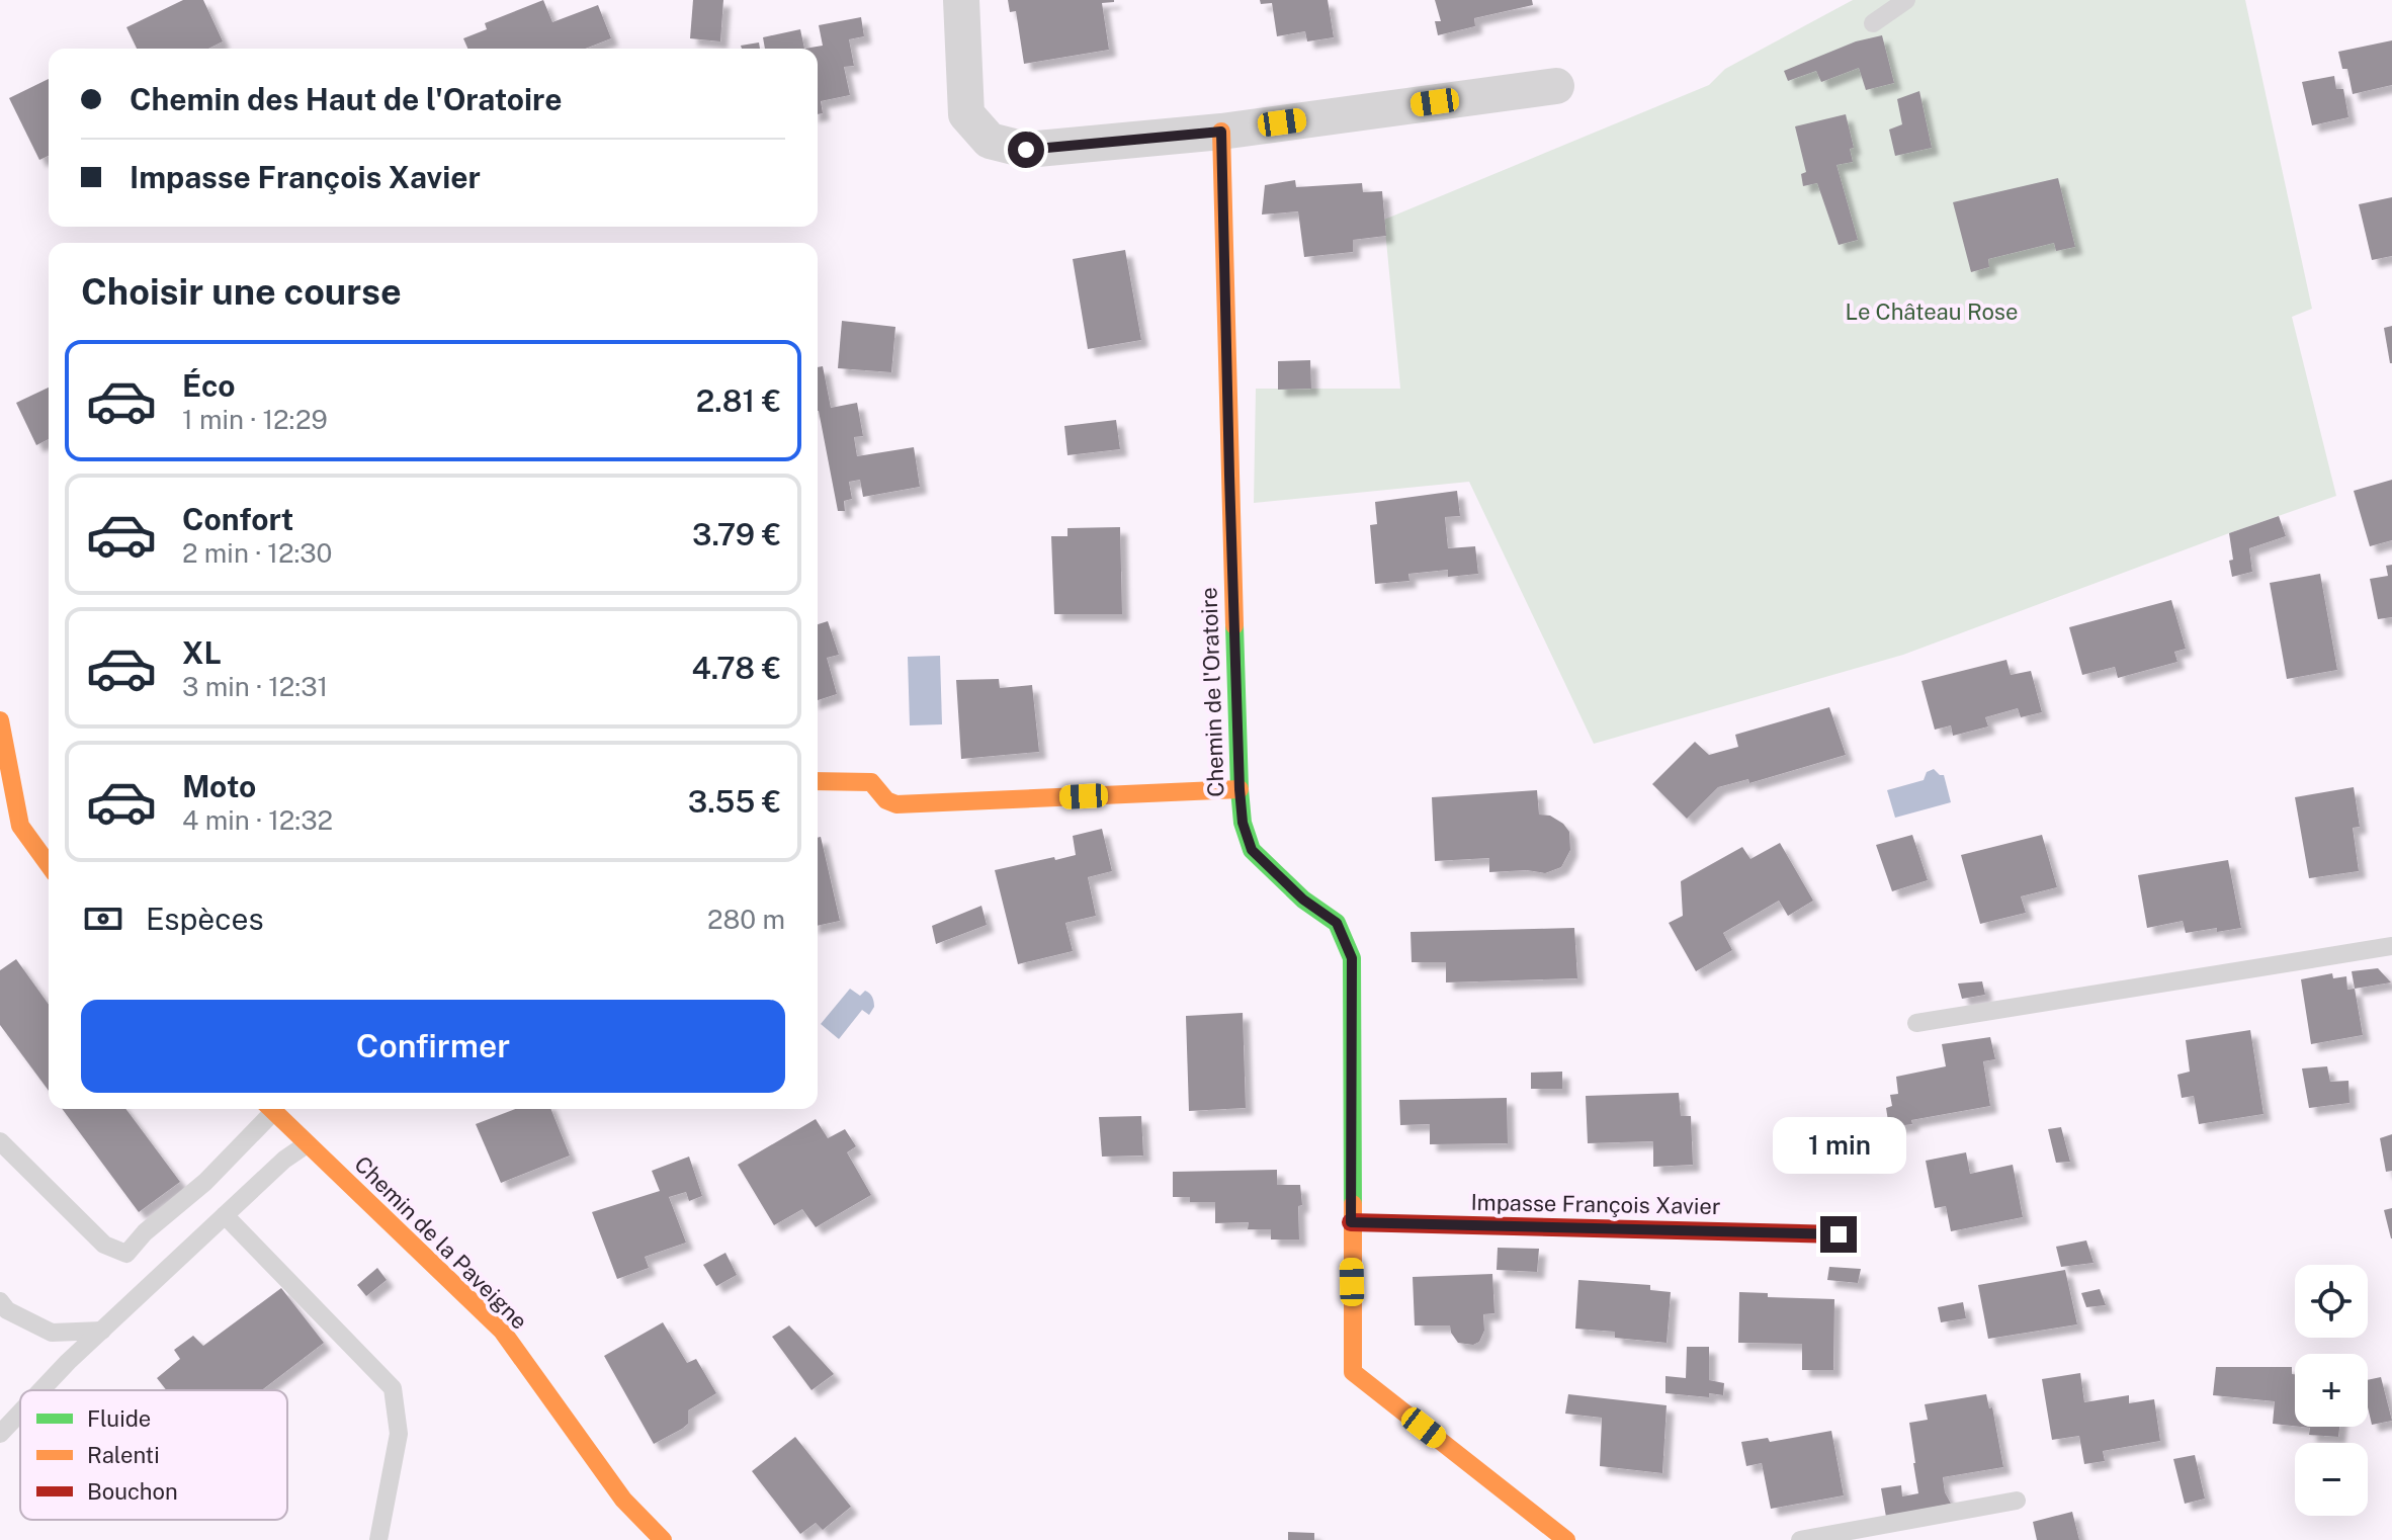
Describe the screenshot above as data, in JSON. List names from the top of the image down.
{
  "streets": {
    "street": ["Chemin de l'Oratoire", "Impasse François Xavier", "Chemin de la Paveigne"]
  },
  "crossings": [
    ["Chemin de l'Oratoire", "Impasse François Xavier"]
  ],
  "parks": ["Le Château Rose"],
  "legend": ["Fluide", "Ralenti", "Bouchon"],
  "page": {
    "banner": ["Chemin des Haut de l'Oratoire", "Impasse François Xavier"],
    "heading": "Choisir une course",
    "list": [
      {
        "name": "Éco",
        "note": "1 min · 12:29",
        "value": "2.81 €"
      },
      {
        "name": "Confort",
        "note": "2 min · 12:30",
        "value": "3.79 €"
      },
      {
        "name": "XL",
        "note": "3 min · 12:31",
        "value": "4.78 €"
      },
      {
        "name": "Moto",
        "note": "4 min · 12:32",
        "value": "3.55 €"
      }
    ],
    "pay": ["Espèces", "280 m"],
    "buttons": "Confirmer",
    "bubble": "1 min",
    "map_buttons": ["+", "−"]
  }
}
